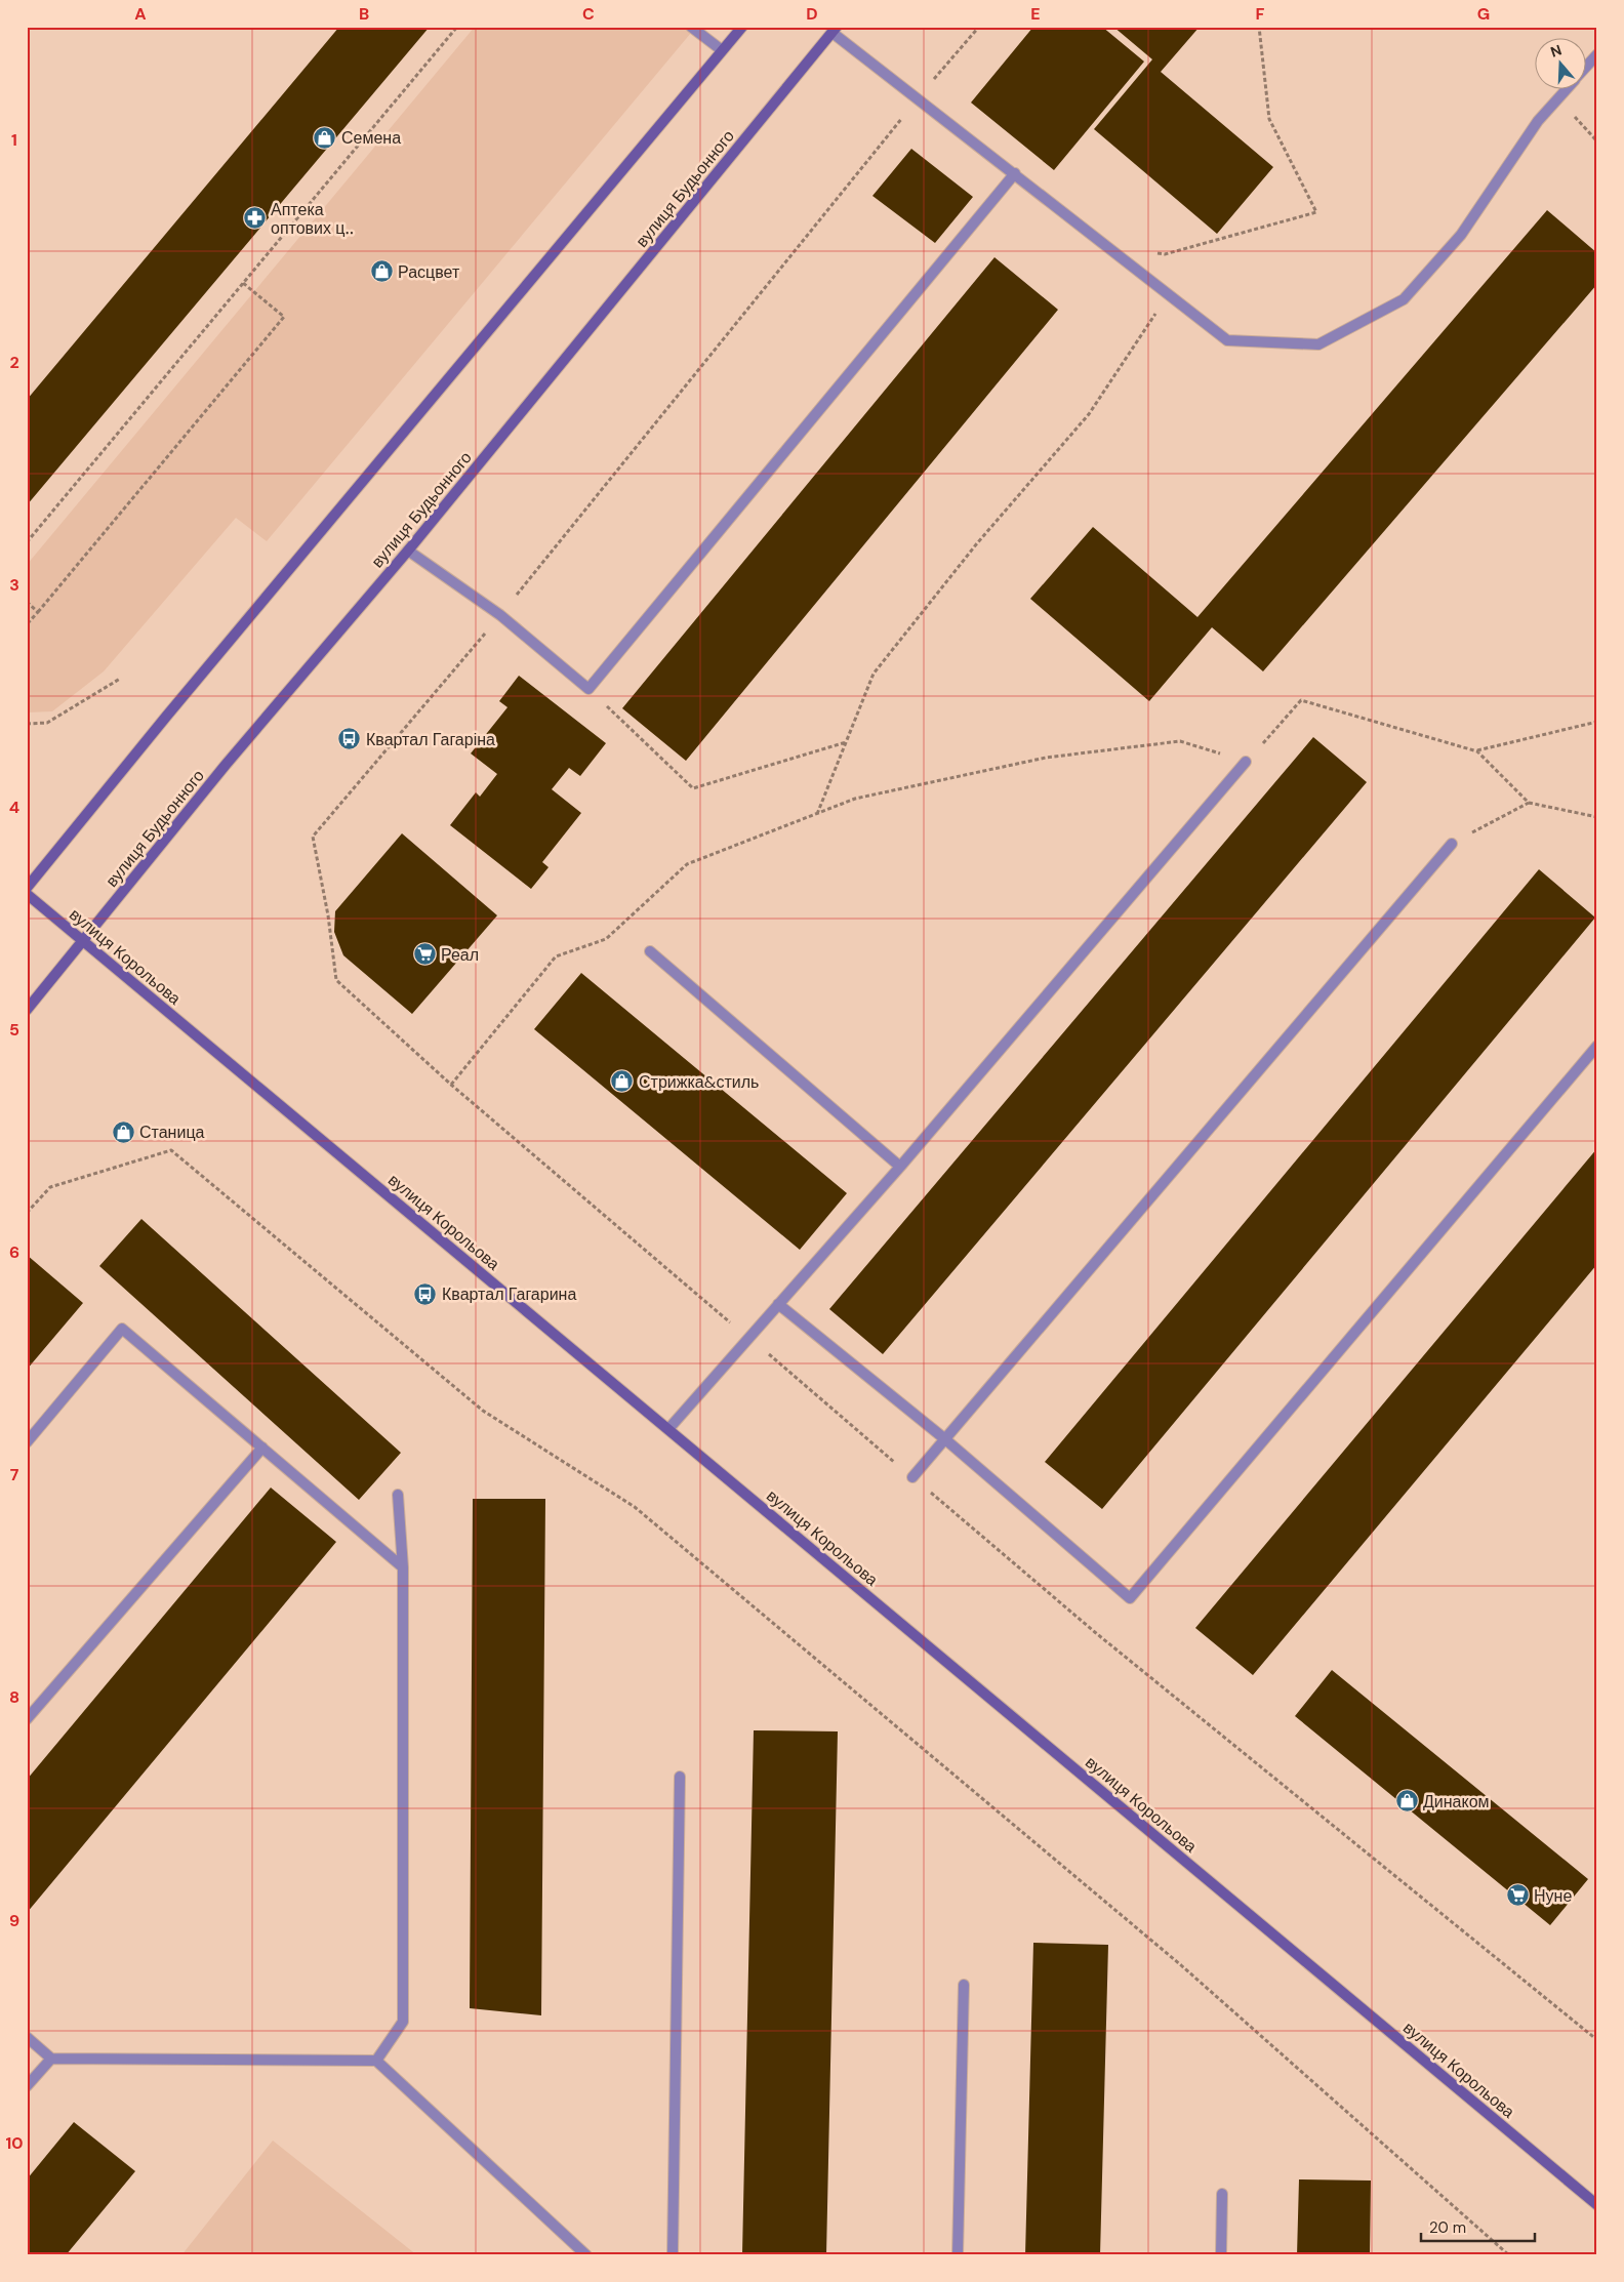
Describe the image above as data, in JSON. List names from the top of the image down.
{
  "streets": {
    "main road": ["вулиця Будьонного", "вулиця Корольова"]
  },
  "crossings": [
    ["вулиця Будьонного", "вулиця Корольова"]
  ],
  "places": {
    "shop": [
      "Семена",
      "Расцвет",
      "Стрижка&стиль",
      "Станица",
      "Динаком"
    ],
    "pharmacy": ["Аптека оптових ц‥"],
    "bus stop": ["Квартал Гагаріна", "Квартал Гагарина"],
    "supermarket": ["Реал", "Нуне"]
  },
  "scale_bar": "20 m",
  "north": "top",
  "grid": {
    "columns": [
      "A",
      "B",
      "C",
      "D",
      "E",
      "F",
      "G"
    ],
    "rows": [
      "1",
      "2",
      "3",
      "4",
      "5",
      "6",
      "7",
      "8",
      "9",
      "10"
    ]
  }
}
